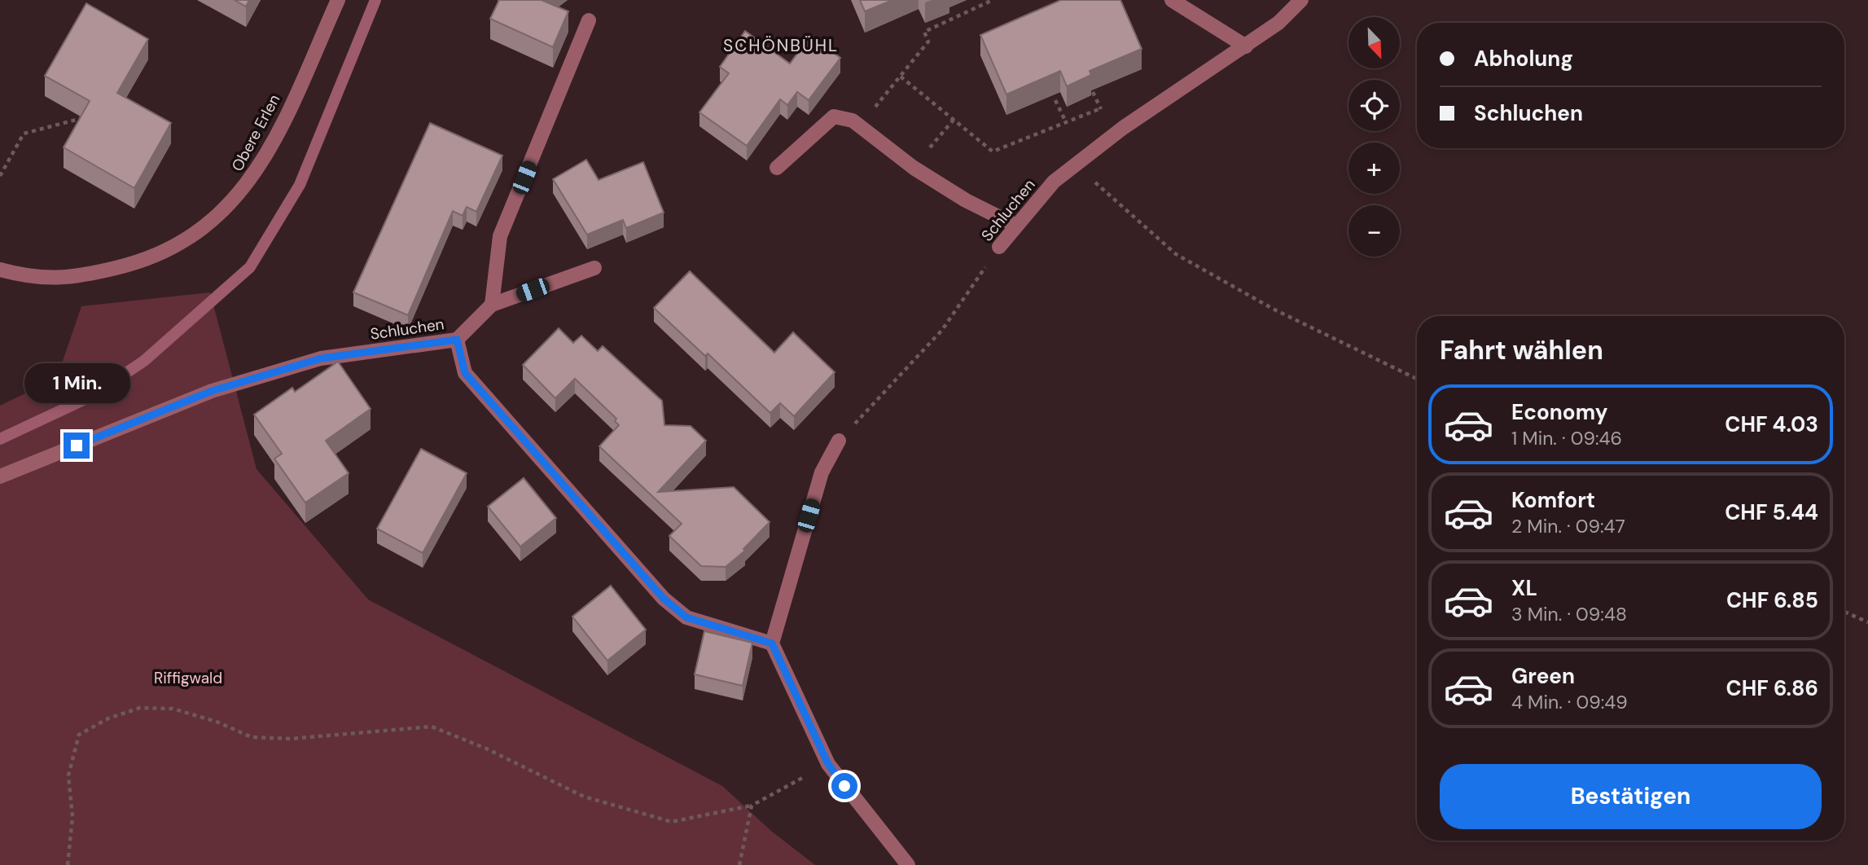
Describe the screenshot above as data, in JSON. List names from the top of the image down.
{
  "streets": {
    "street": ["Obere Erlen", "Schluchen"]
  },
  "districts": ["SCHÖNBÜHL"],
  "parks": ["Riffigwald"],
  "north": "bottom right",
  "page": {
    "map_buttons": ["+", "−"],
    "banner": ["Abholung", "Schluchen"],
    "heading": "Fahrt wählen",
    "bubble": "1 Min.",
    "list": [
      {
        "name": "Economy",
        "note": "1 Min. · 09:46",
        "value": "CHF 4.03"
      },
      {
        "name": "Komfort",
        "note": "2 Min. · 09:47",
        "value": "CHF 5.44"
      },
      {
        "name": "XL",
        "note": "3 Min. · 09:48",
        "value": "CHF 6.85"
      },
      {
        "name": "Green",
        "note": "4 Min. · 09:49",
        "value": "CHF 6.86"
      }
    ],
    "buttons": "Bestätigen"
  }
}
